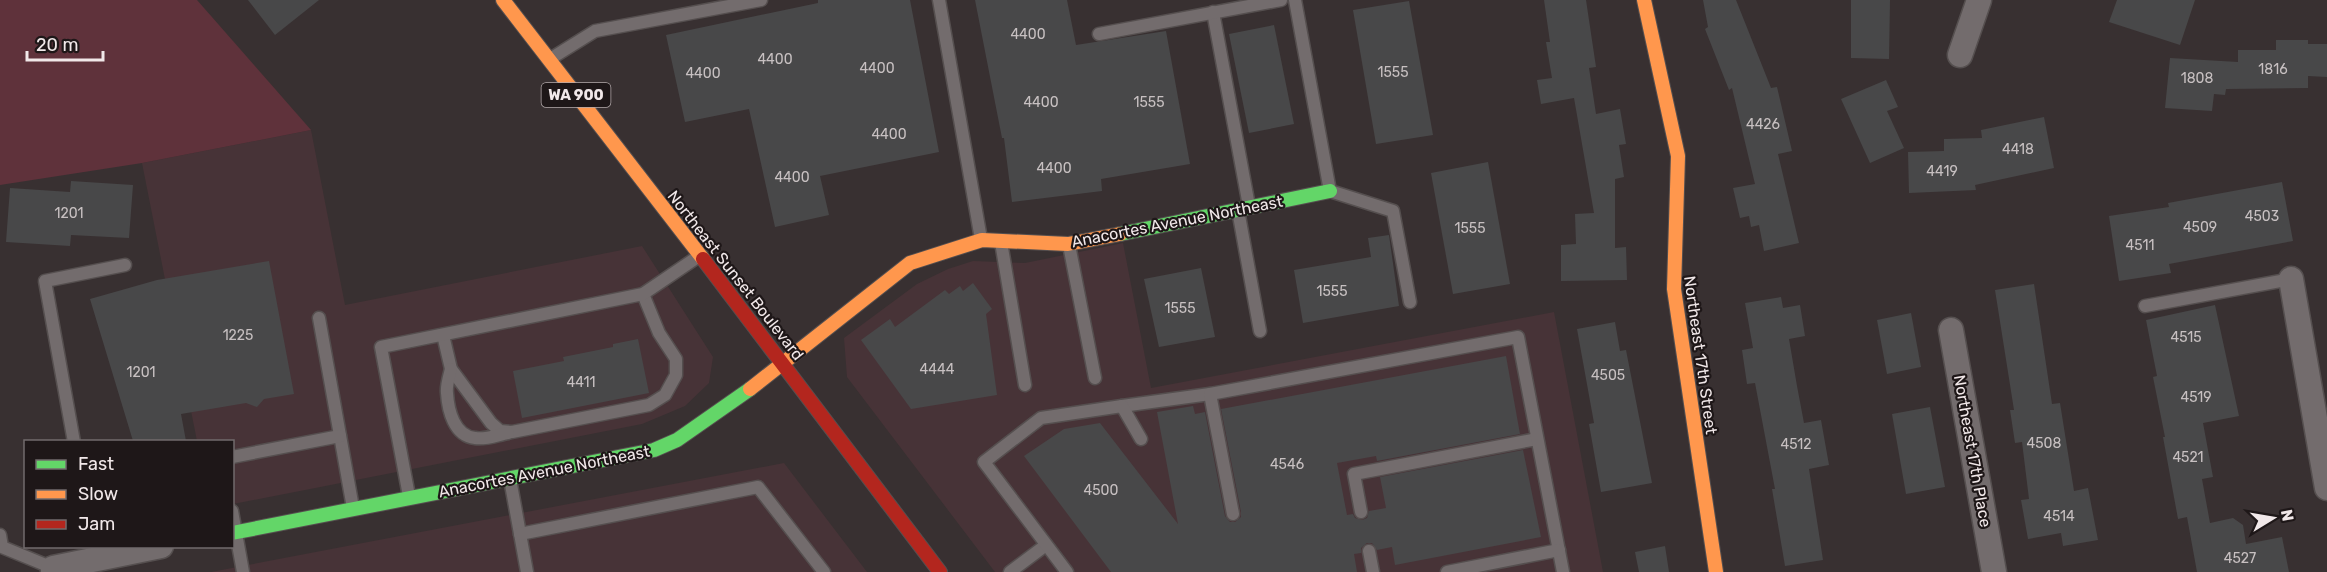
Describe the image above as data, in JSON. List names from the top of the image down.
{
  "streets": {
    "street": [
      "WA 900",
      "Anacortes Avenue Northeast",
      "Northeast Sunset Boulevard",
      "Northeast 17th Street",
      "Northeast 17th Place"
    ]
  },
  "crossings": [
    ["Anacortes Avenue Northeast", "Northeast Sunset Boulevard"]
  ],
  "house_numbers": [
    "4400",
    "4400",
    "4400",
    "1816",
    "1555",
    "4400",
    "1808",
    "4400",
    "1555",
    "4426",
    "4400",
    "4418",
    "4400",
    "4419",
    "4400",
    "1201",
    "4503",
    "4509",
    "1555",
    "4511",
    "1555",
    "1555",
    "1225",
    "4515",
    "4444",
    "1201",
    "4505",
    "4411",
    "4519",
    "4508",
    "4512",
    "4521",
    "4546",
    "4500",
    "4514",
    "4527"
  ],
  "legend": ["Fast", "Slow", "Jam"],
  "scale_bar": "20 m",
  "north": "right"
}
